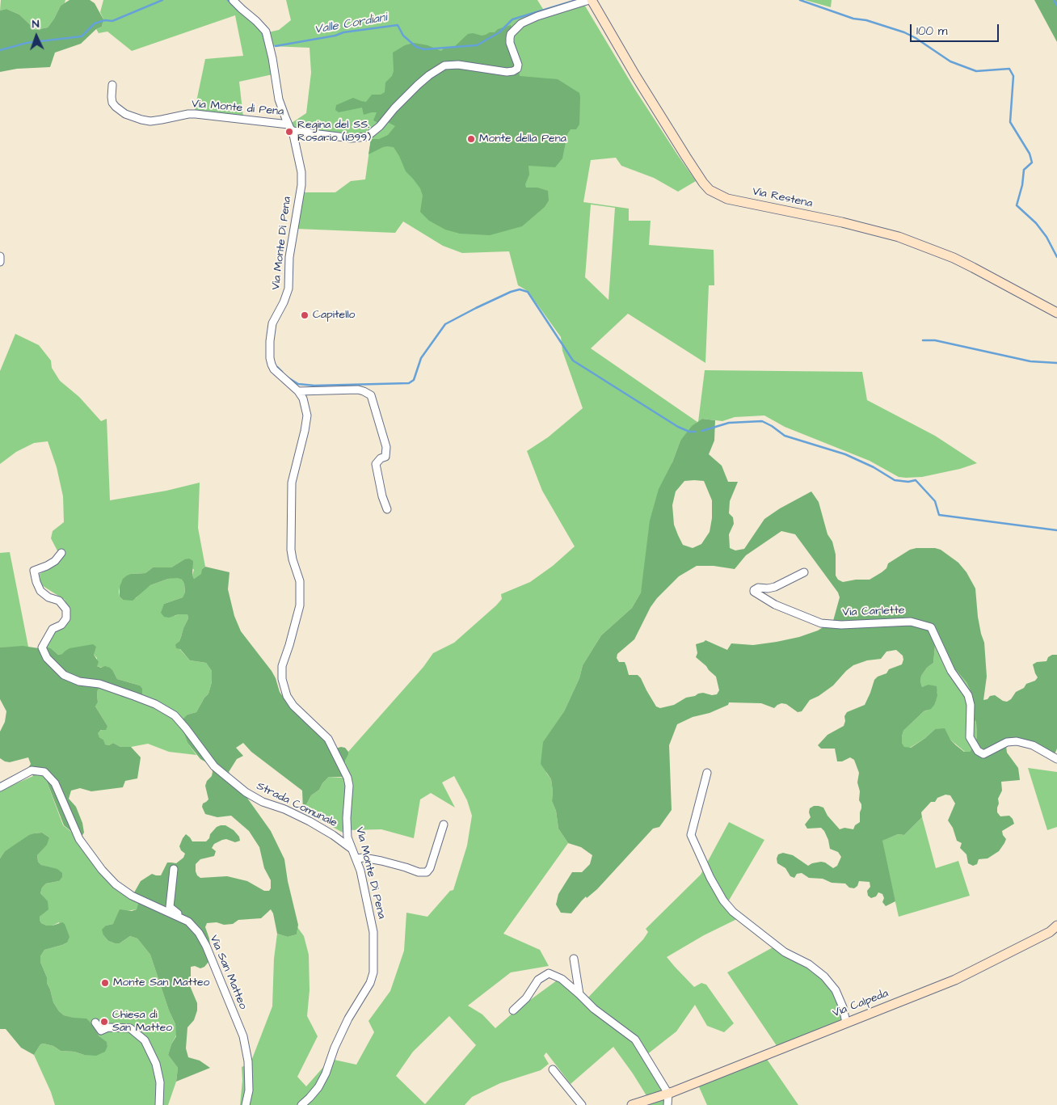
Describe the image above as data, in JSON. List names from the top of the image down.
{
  "streets": {
    "street": [
      "Via Monte di Pena",
      "Via Restena",
      "Via Monte Di Pena",
      "Via Carlette",
      "Strada Comunale",
      "Via San Matteo",
      "Via Calpeda"
    ]
  },
  "crossings": [
    ["Via Monte di Pena", "Via Monte Di Pena"],
    ["Via Restena", "Via Monte Di Pena"],
    ["Via Monte Di Pena", "Strada Comunale"]
  ],
  "water": ["Valle Cordiani"],
  "places": [
    "Regina del SS. Rosario (1899)",
    "Monte della Pena",
    "Capitello",
    "Monte San Matteo",
    "Chiesa di San Matteo"
  ],
  "scale_bar": "100 m",
  "north": "top"
}
